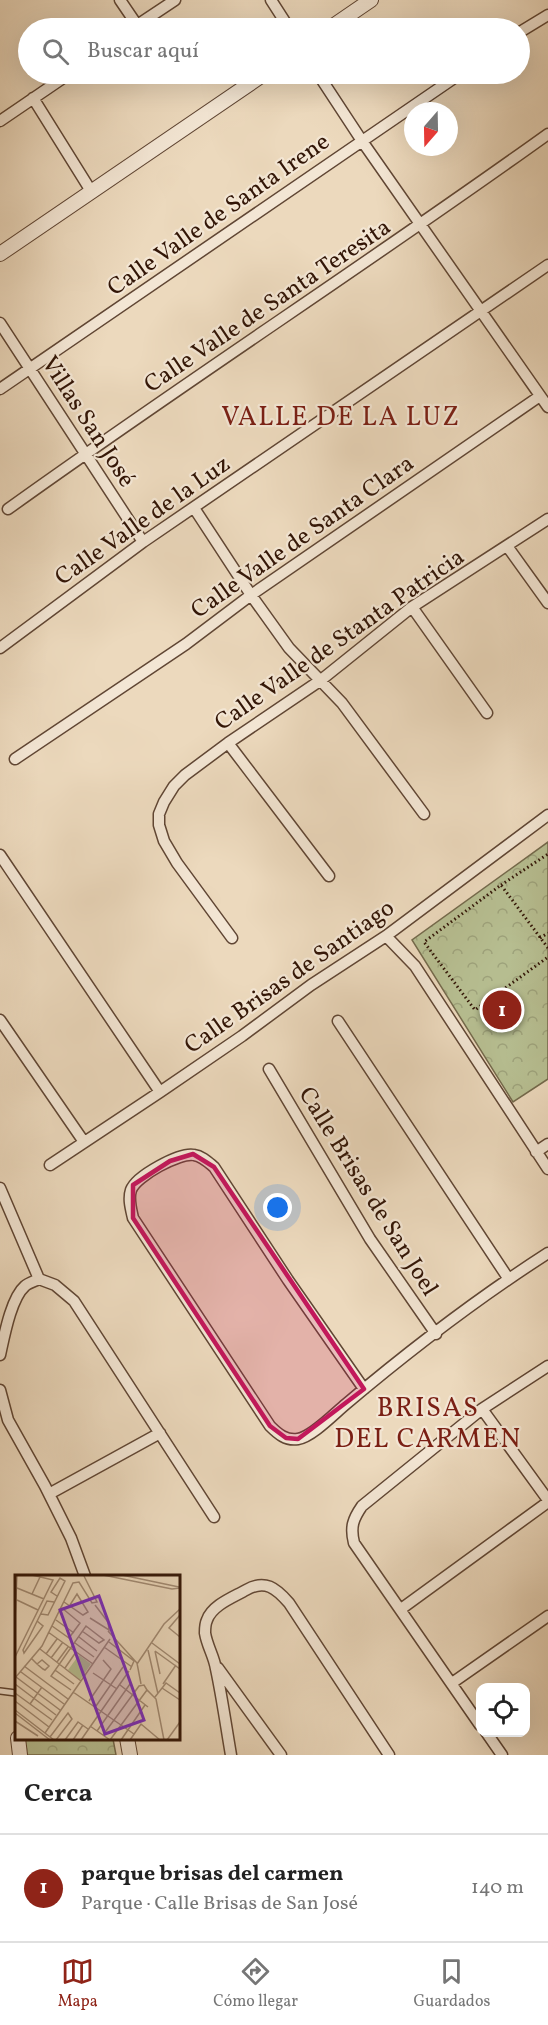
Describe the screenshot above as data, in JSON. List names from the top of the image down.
{
  "streets": {
    "street": [
      "Calle Valle de Santa Irene",
      "Calle Valle de Santa Teresita",
      "Villas San José",
      "Calle Valle de la Luz",
      "Calle Valle de Santa Clara",
      "Calle Valle de Stanta Patricia",
      "Calle Brisas de Santiago",
      "Calle Brisas de San Joel"
    ]
  },
  "crossings": [
    ["Calle Valle de Santa Irene", "Villas San José"],
    ["Calle Valle de Santa Teresita", "Villas San José"],
    ["Villas San José", "Calle Valle de la Luz"]
  ],
  "districts": ["VALLE DE LA LUZ", "BRISAS DEL CARMEN"],
  "north": "bottom",
  "page": {
    "search": "Buscar aquí",
    "pins": "1",
    "heading": "Cerca",
    "list": [
      {
        "mark": "1",
        "name": "parque brisas del carmen",
        "note": "Parque · Calle Brisas de San José",
        "value": "140 m"
      }
    ],
    "nav": ["Mapa", "Cómo llegar", "Guardados"]
  }
}
